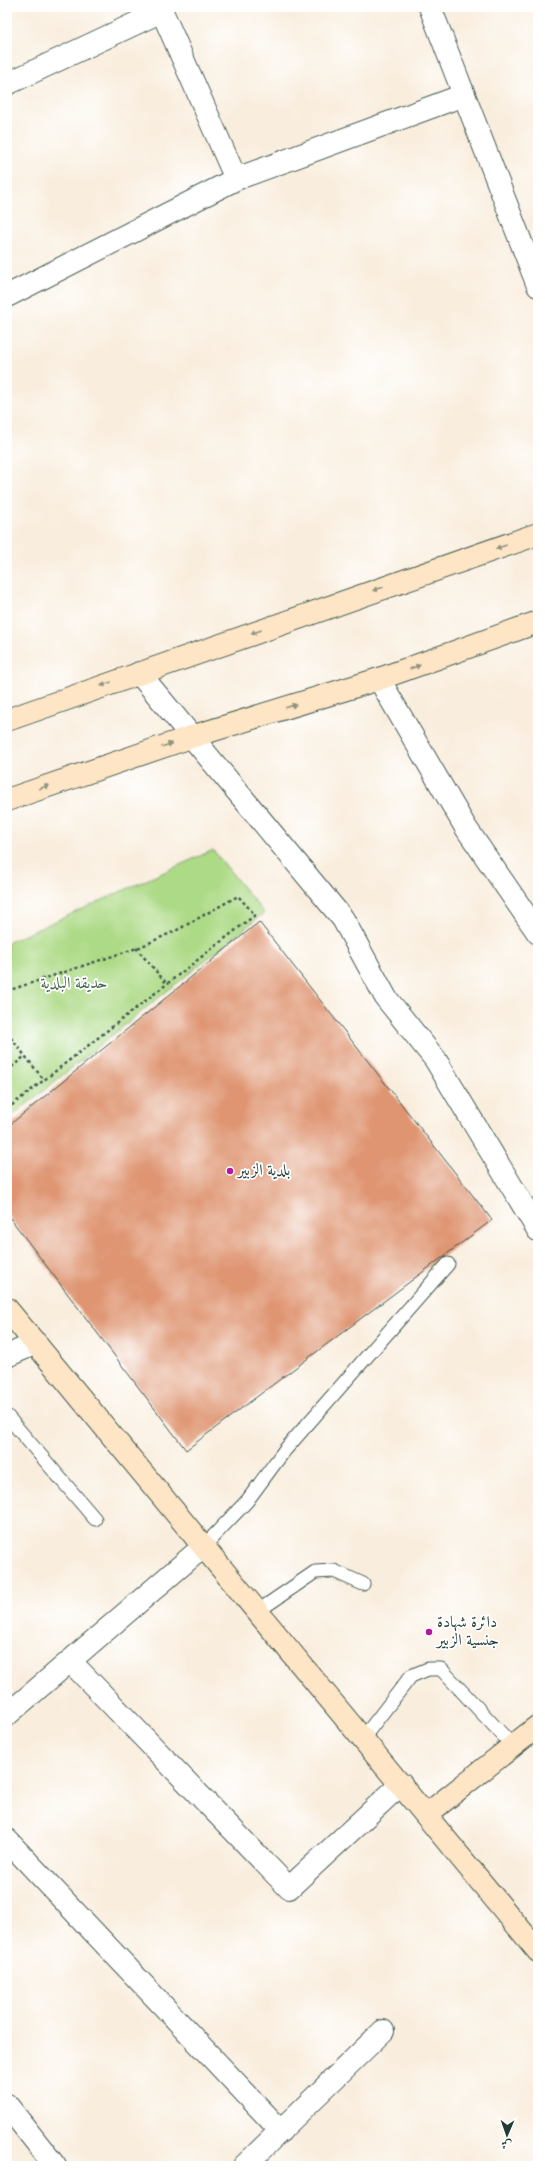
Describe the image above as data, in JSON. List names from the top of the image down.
{
  "parks": ["حديقة البلدية"],
  "places": ["بلدية الزبير", "دائرة شهادة جنسية الزبير"],
  "north": "bottom"
}
